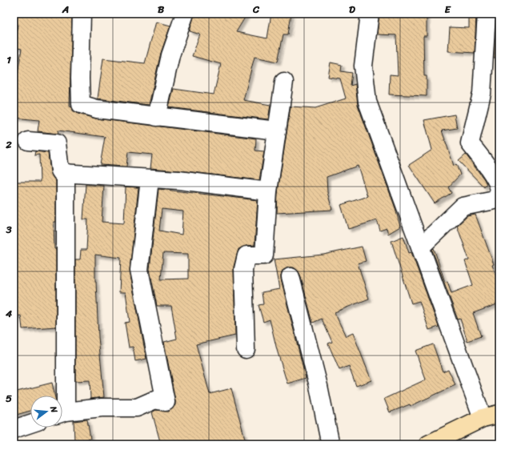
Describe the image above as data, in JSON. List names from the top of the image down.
{
  "north": "right",
  "grid": {
    "columns": [
      "A",
      "B",
      "C",
      "D",
      "E"
    ],
    "rows": [
      "1",
      "2",
      "3",
      "4",
      "5"
    ]
  }
}
